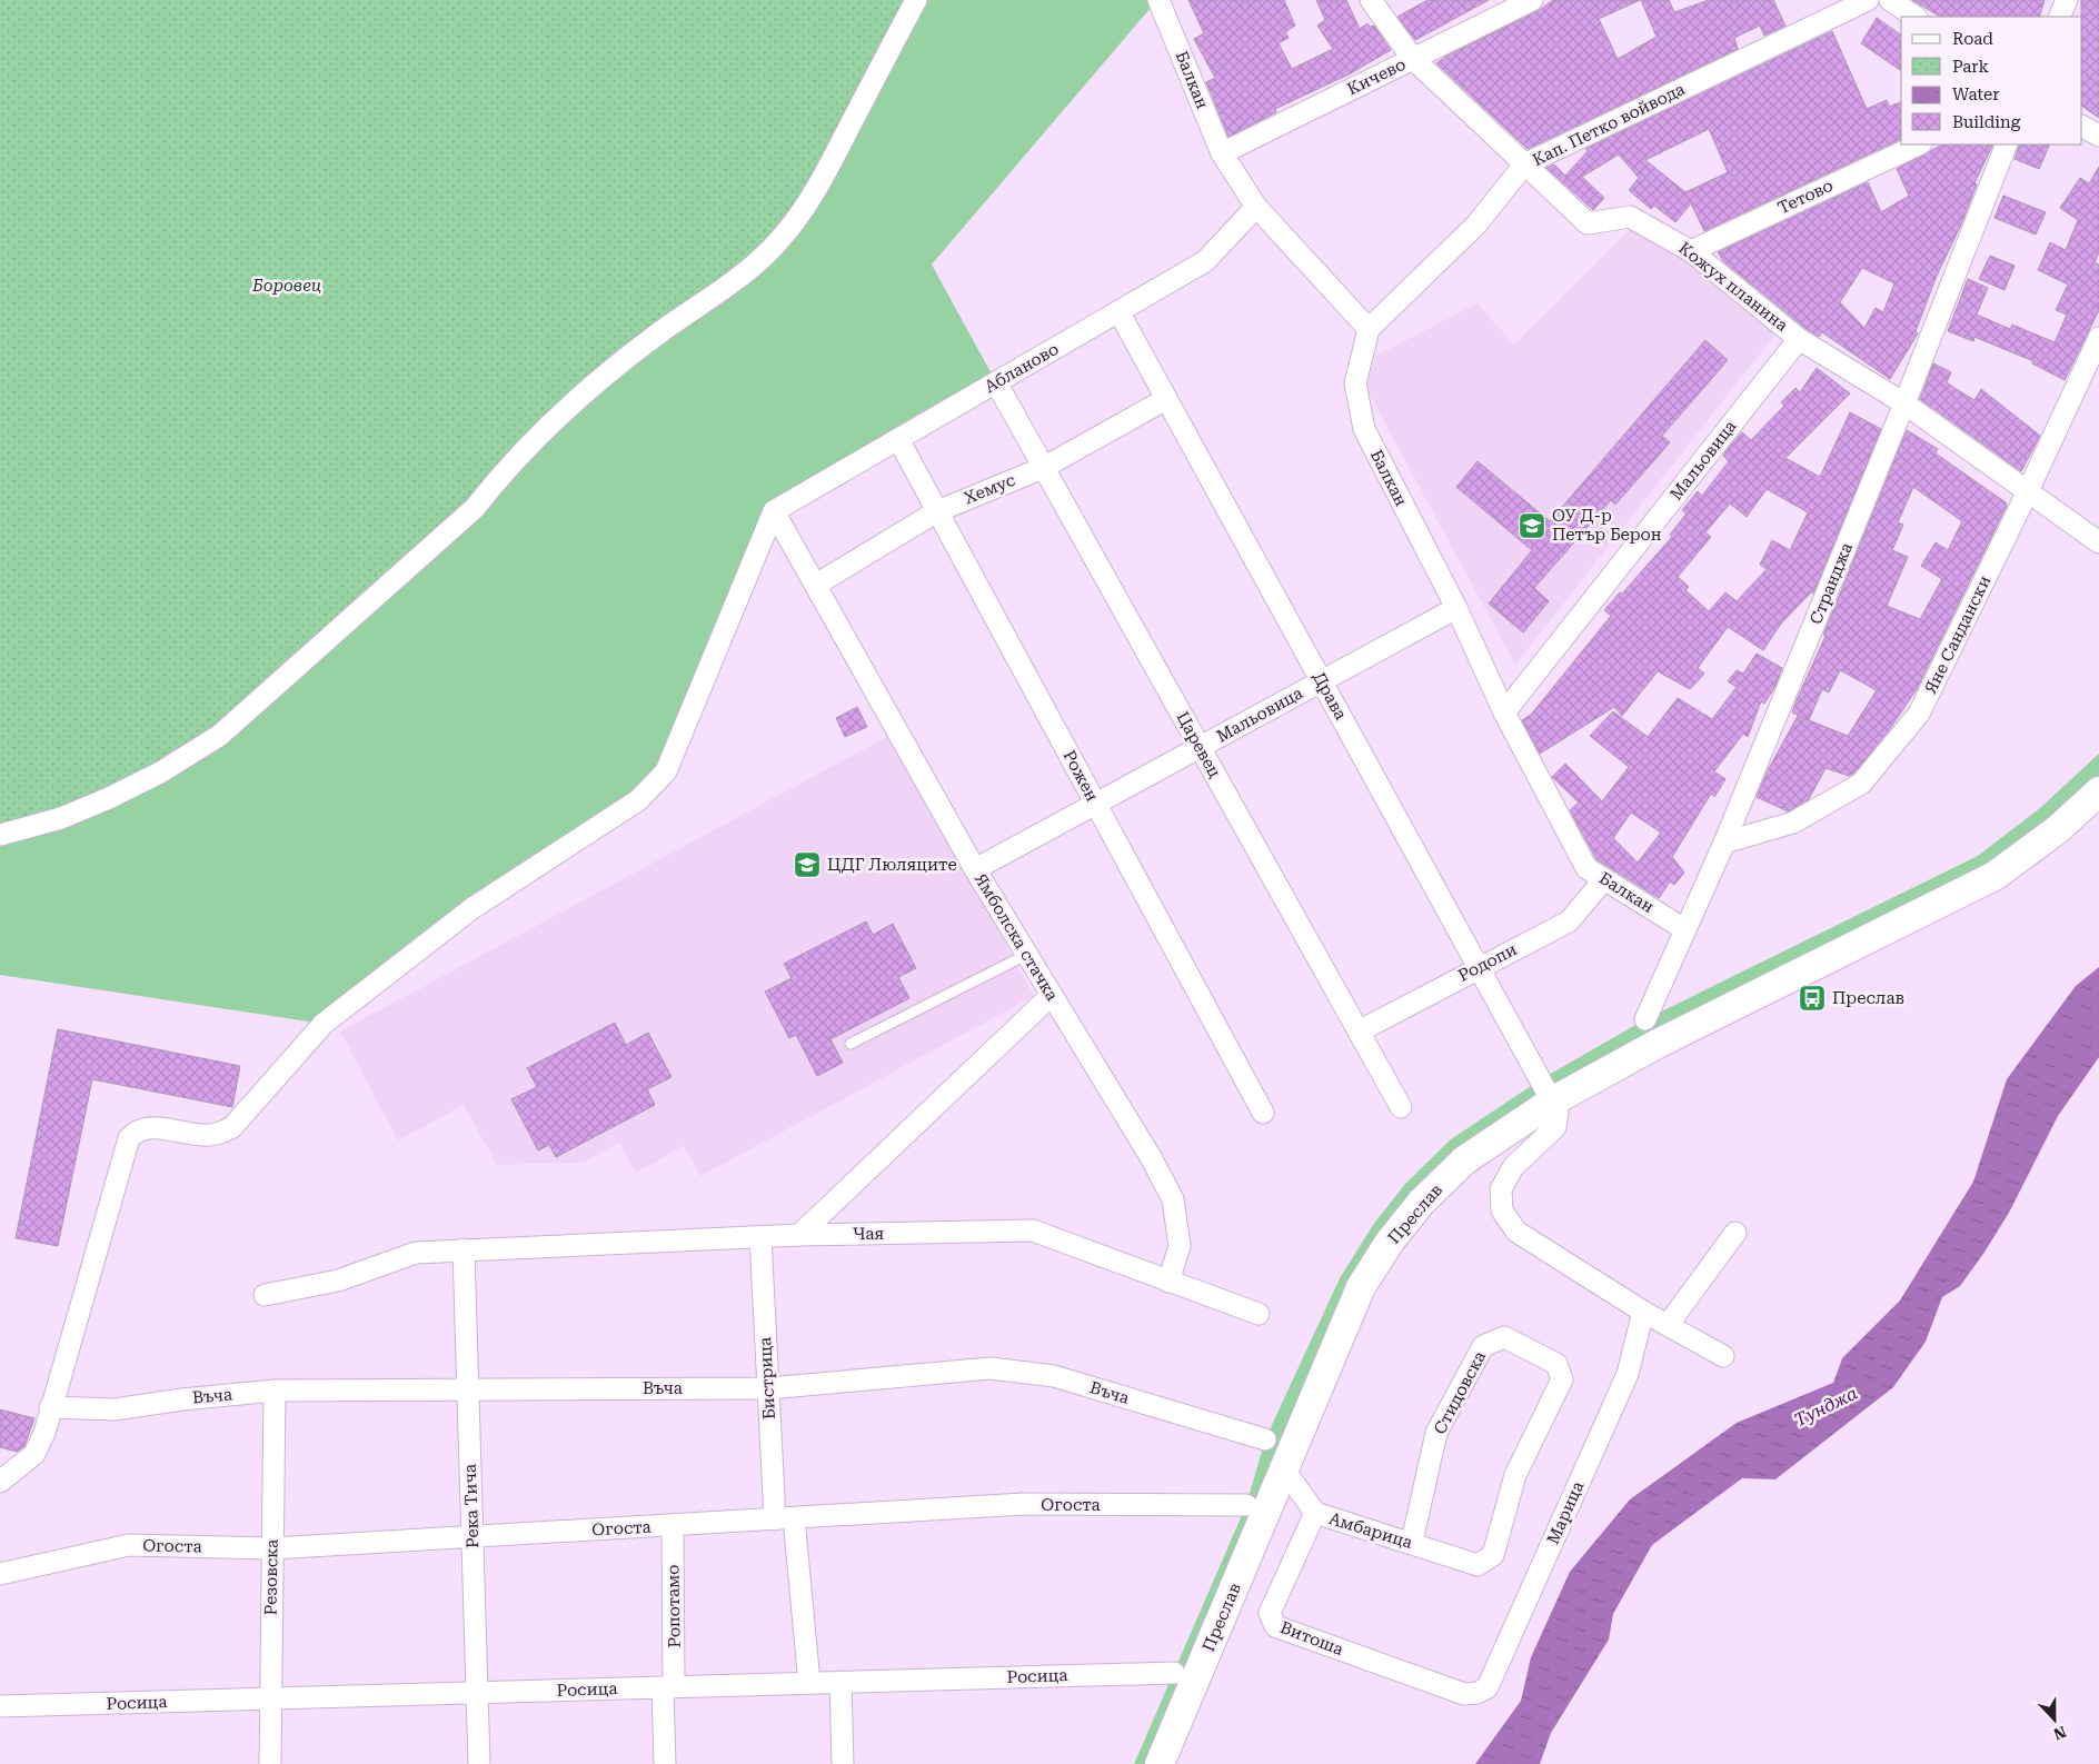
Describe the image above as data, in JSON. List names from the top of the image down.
{
  "streets": {
    "main road": ["Преслав"],
    "street": [
      "Кичево",
      "Балкан",
      "Кап. Петко войвода",
      "Тетово",
      "Кожух планина",
      "Абланово",
      "Мальовица",
      "Хемус",
      "Странджа",
      "Яне Сандански",
      "Драва",
      "Царевец",
      "Рожен",
      "Ямболска стачка",
      "Родопи",
      "Чая",
      "Бистрица",
      "Въча",
      "Стидовска",
      "Огоста",
      "Река Тича",
      "Марица",
      "Амбарица",
      "Резовска",
      "Ропотамо",
      "Витоша",
      "Росица"
    ]
  },
  "crossings": [
    ["Кичево", "Балкан"],
    ["Кичево", "Кожух планина"],
    ["Балкан", "Кап. Петко войвода"],
    ["Балкан", "Абланово"],
    ["Балкан", "Мальовица"],
    ["Балкан", "Странджа"],
    ["Балкан", "Родопи"],
    ["Кап. Петко войвода", "Кожух планина"],
    ["Тетово", "Кожух планина"],
    ["Кожух планина", "Мальовица"],
    ["Кожух планина", "Странджа"],
    ["Кожух планина", "Яне Сандански"],
    ["Абланово", "Драва"],
    ["Абланово", "Царевец"],
    ["Абланово", "Рожен"],
    ["Абланово", "Ямболска стачка"],
    ["Мальовица", "Драва"],
    ["Мальовица", "Царевец"],
    ["Мальовица", "Рожен"],
    ["Мальовица", "Ямболска стачка"],
    ["Хемус", "Драва"],
    ["Хемус", "Царевец"],
    ["Хемус", "Рожен"],
    ["Хемус", "Ямболска стачка"],
    ["Странджа", "Яне Сандански"],
    ["Драва", "Родопи"],
    ["Драва", "Преслав"],
    ["Царевец", "Родопи"],
    ["Ямболска стачка", "Чая"],
    ["Преслав", "Амбарица"],
    ["Чая", "Бистрица"],
    ["Чая", "Река Тича"],
    ["Бистрица", "Въча"],
    ["Бистрица", "Огоста"],
    ["Бистрица", "Росица"],
    ["Въча", "Река Тича"],
    ["Въча", "Резовска"],
    ["Стидовска", "Амбарица"],
    ["Огоста", "Река Тича"],
    ["Огоста", "Резовска"],
    ["Огоста", "Ропотамо"],
    ["Река Тича", "Росица"],
    ["Марица", "Витоша"],
    ["Амбарица", "Витоша"],
    ["Резовска", "Росица"],
    ["Ропотамо", "Росица"]
  ],
  "water": ["Тунджа"],
  "parks": ["Боровец"],
  "places": {
    "school or university": ["ОУ Д-р Петър Берон", "ЦДГ Люляците"],
    "bus stop": ["Преслав"]
  },
  "legend": [
    "Road",
    "Park",
    "Water",
    "Building"
  ],
  "north": "bottom"
}
